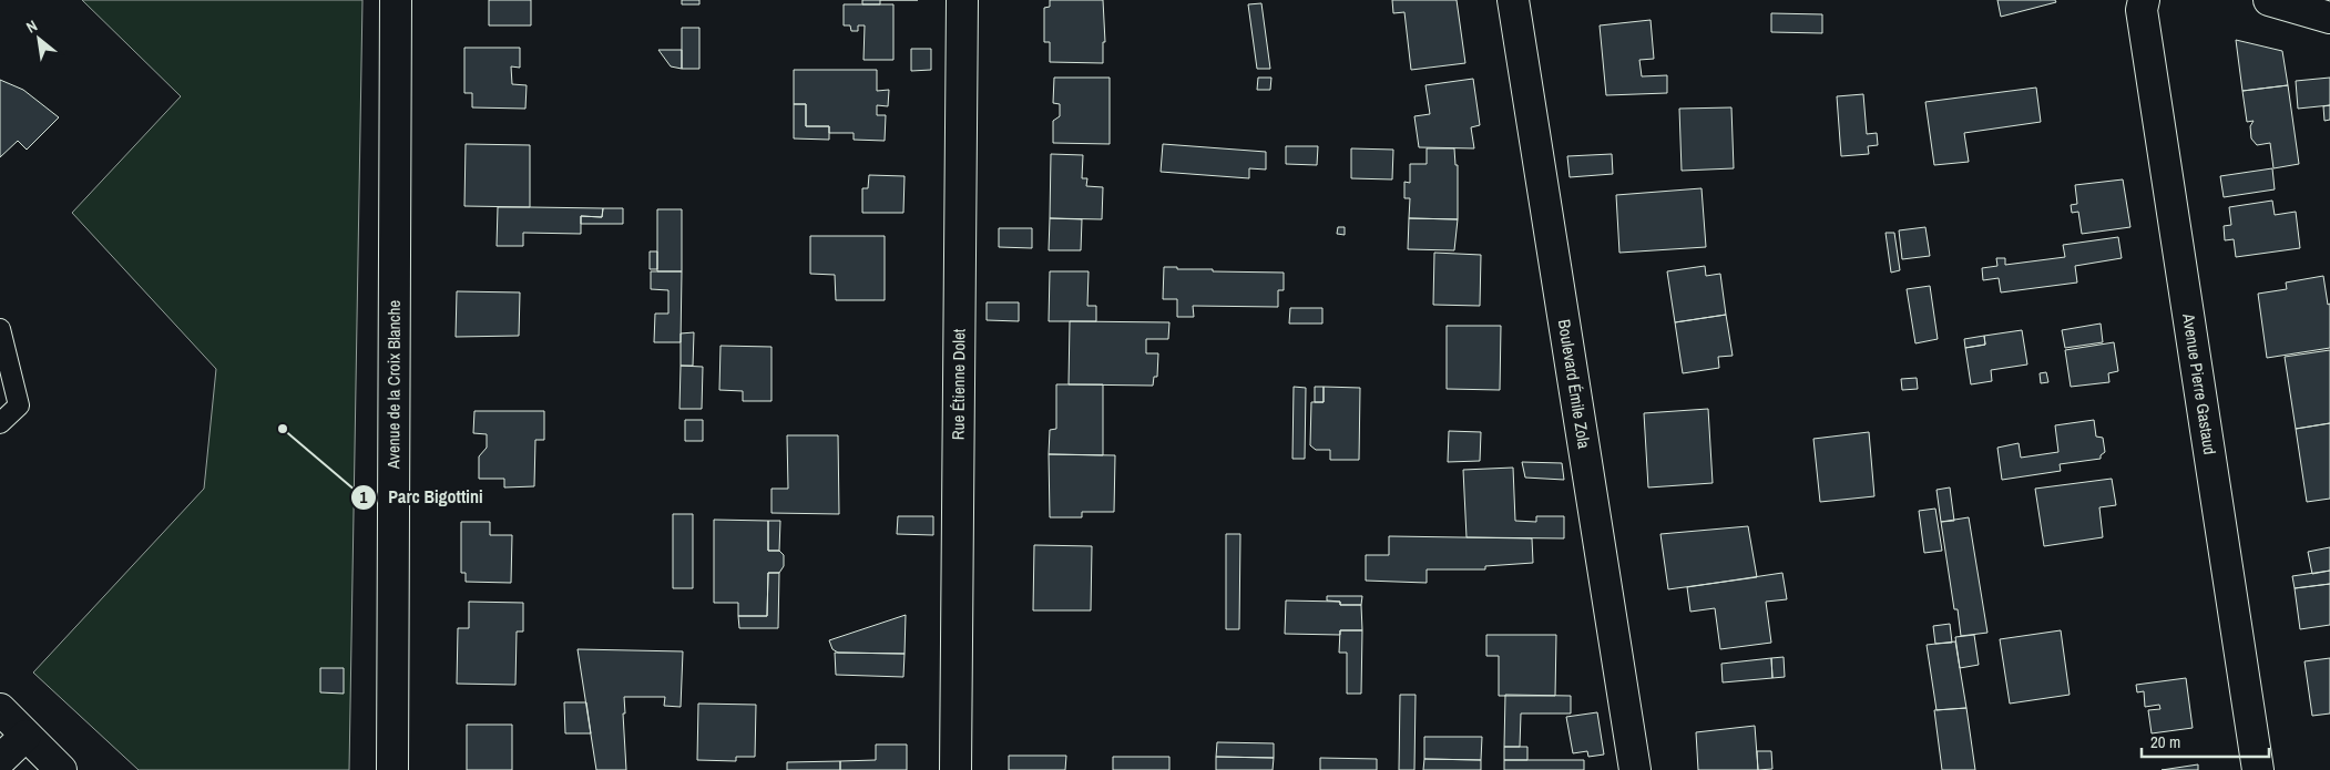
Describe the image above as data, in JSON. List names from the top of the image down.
{
  "streets": {
    "street": [
      "Avenue Pierre Gastaud",
      "Avenue de la Croix Blanche",
      "Rue Étienne Dolet",
      "Boulevard Émile Zola"
    ]
  },
  "places": ["Parc Bigottini"],
  "scale_bar": "20 m",
  "north": "top left"
}
